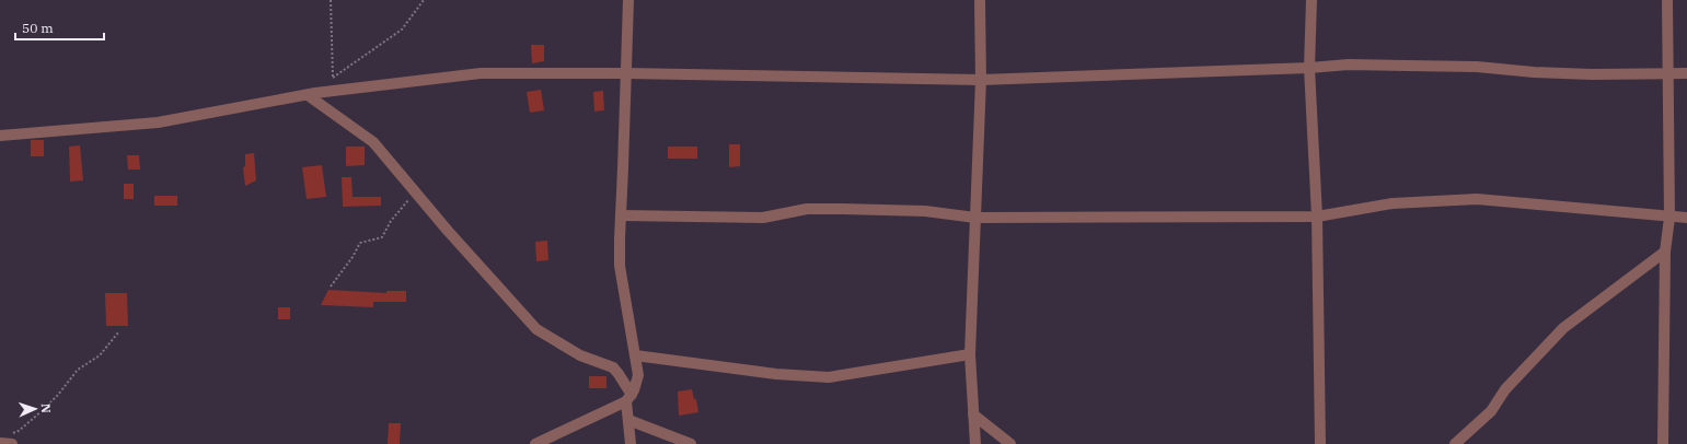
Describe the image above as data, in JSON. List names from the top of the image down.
{
  "scale_bar": "50 m",
  "north": "right"
}
